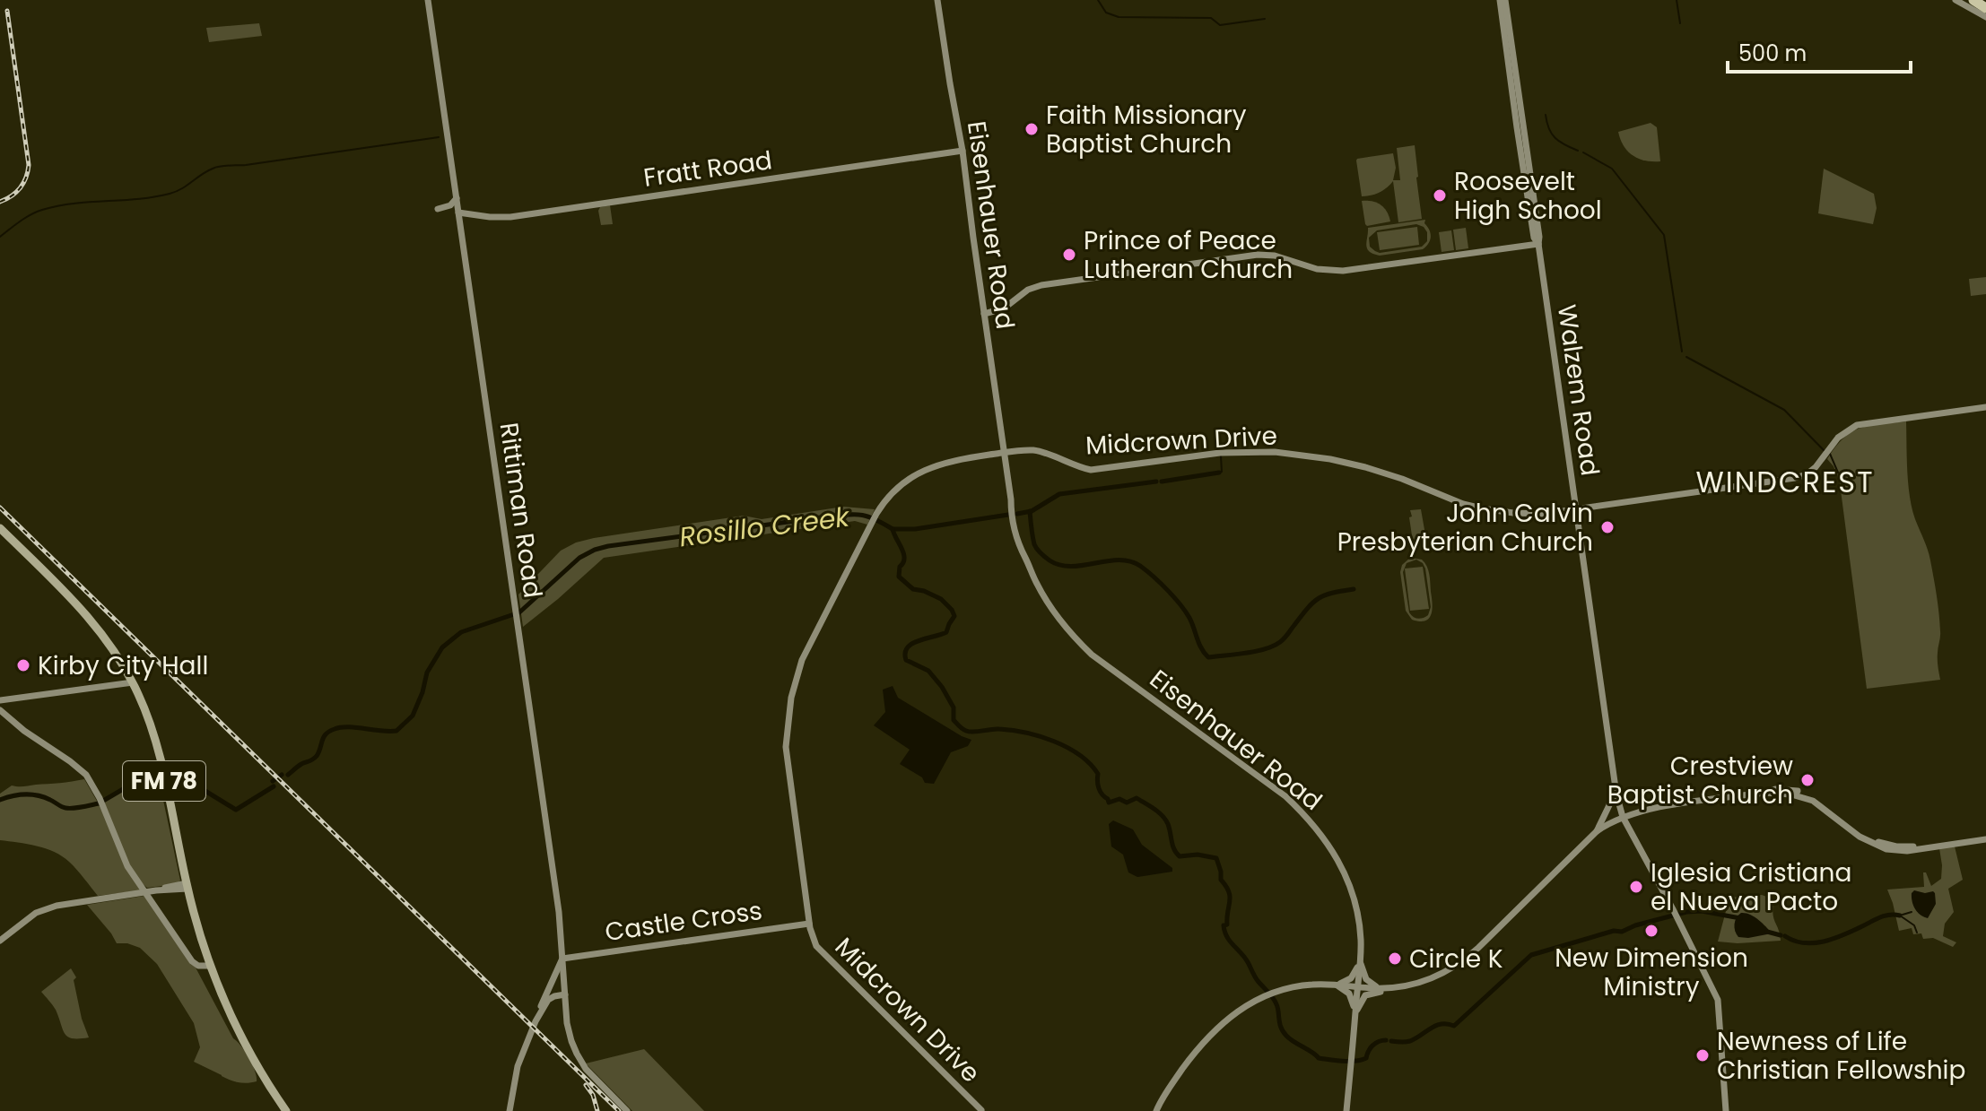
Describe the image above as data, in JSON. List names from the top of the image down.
{
  "streets": {
    "main road": [
      "Fratt Road",
      "Eisenhauer Road",
      "Walzem Road",
      "Midcrown Drive",
      "Rittiman Road",
      "FM 78",
      "Castle Cross"
    ]
  },
  "crossings": [
    ["Fratt Road", "Eisenhauer Road"],
    ["Fratt Road", "Rittiman Road"],
    ["Eisenhauer Road", "Midcrown Drive"],
    ["Walzem Road", "Midcrown Drive"],
    ["Midcrown Drive", "Castle Cross"],
    ["Rittiman Road", "Castle Cross"]
  ],
  "districts": ["WINDCREST"],
  "water": ["Rosillo Creek"],
  "places": [
    "Faith Missionary Baptist Church",
    "Roosevelt High School",
    "Prince of Peace Lutheran Church",
    "John Calvin Presbyterian Church",
    "Kirby City Hall",
    "Crestview Baptist Church",
    "Iglesia Cristiana el Nueva Pacto",
    "New Dimension Ministry",
    "Circle K",
    "Newness of Life Christian Fellowship"
  ],
  "scale_bar": "500 m"
}
